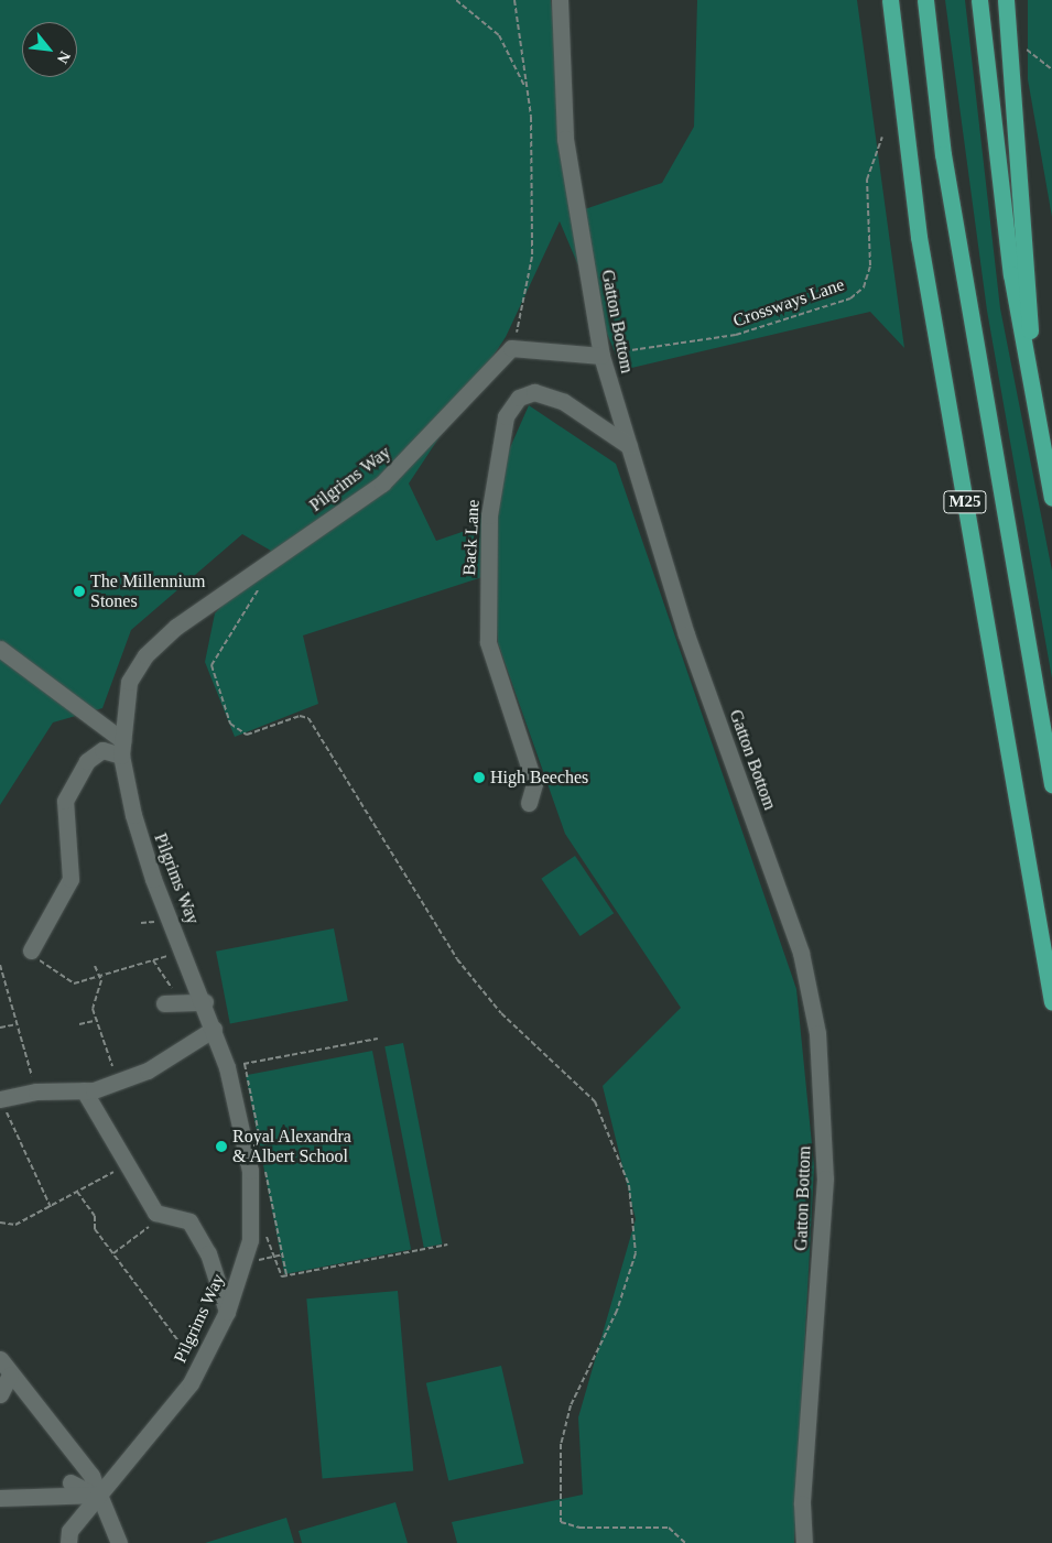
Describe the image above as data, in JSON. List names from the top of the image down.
{
  "streets": {
    "highway": ["M25"],
    "street": ["Gatton Bottom", "Pilgrims Way", "Back Lane"],
    "path": ["Crossways Lane"]
  },
  "crossings": [
    ["Crossways Lane", "Gatton Bottom"],
    ["Gatton Bottom", "Back Lane"]
  ],
  "places": ["The Millennium Stones", "High Beeches", "Royal Alexandra & Albert School"],
  "north": "bottom right"
}
